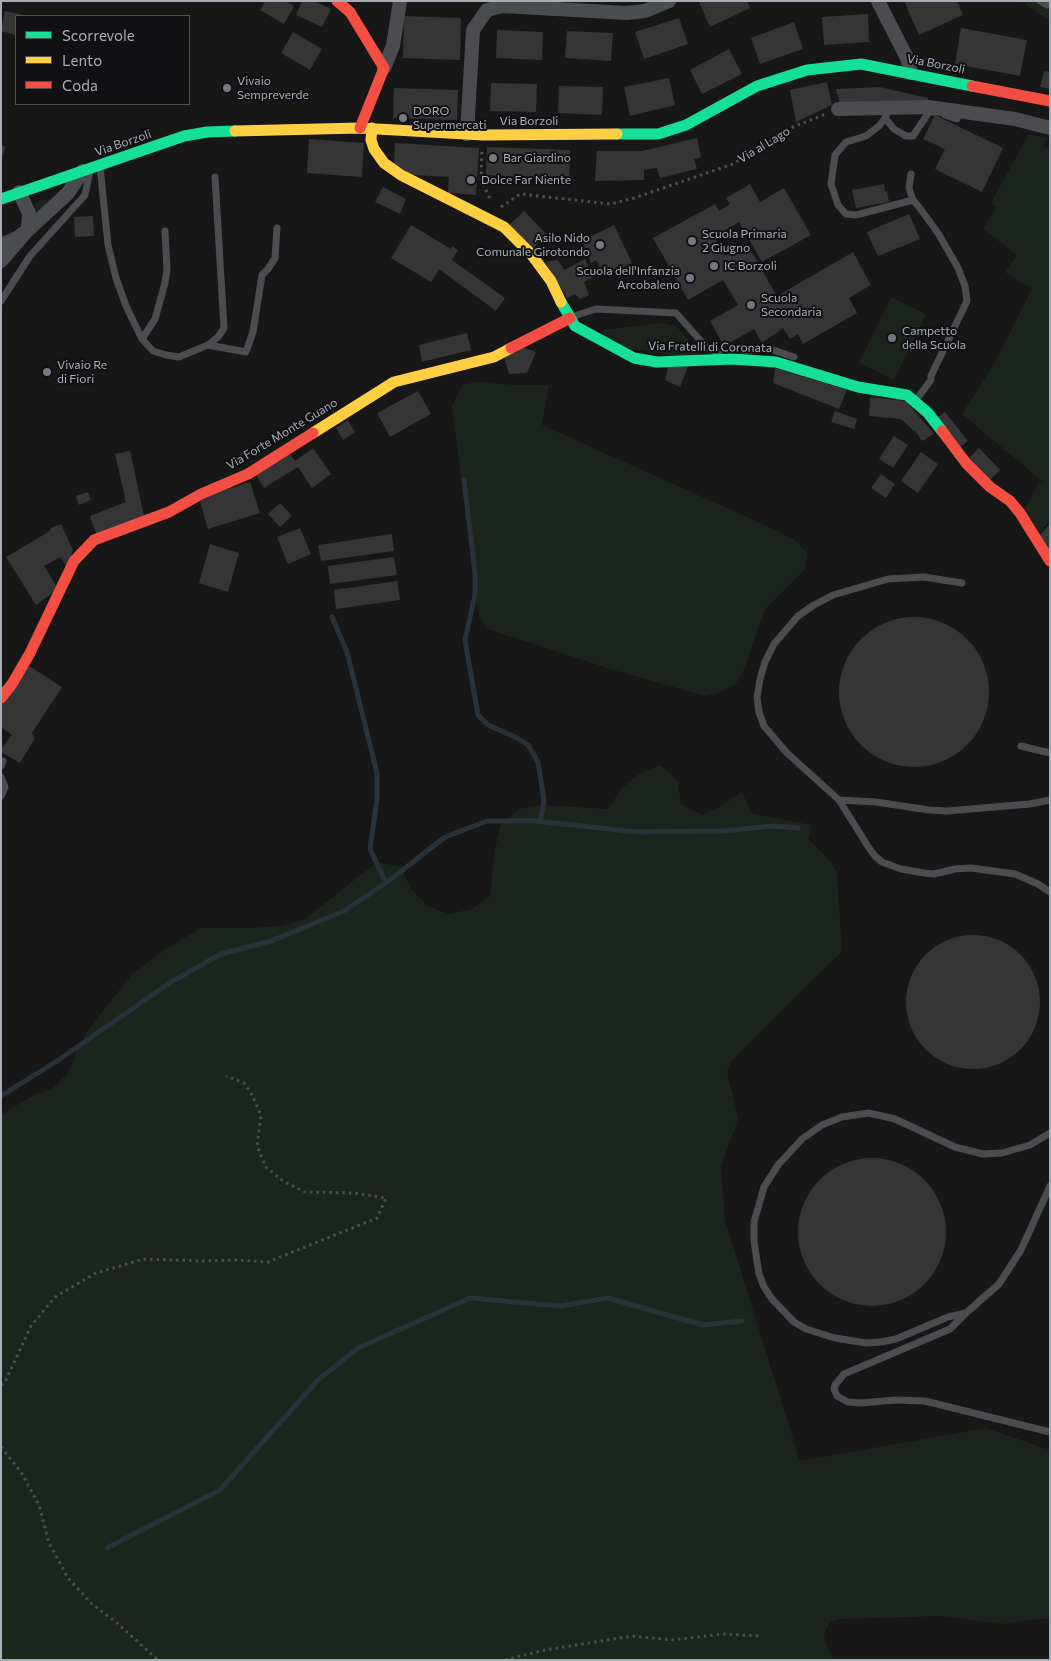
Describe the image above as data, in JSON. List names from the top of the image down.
{
  "streets": {
    "street": ["Via Borzoli", "Via Fratelli di Coronata", "Via Forte Monte Guano"],
    "path": ["Via al Lago"]
  },
  "crossings": [
    ["Via Borzoli", "Via Fratelli di Coronata"],
    ["Via al Lago", "Via Fratelli di Coronata"],
    ["Via Fratelli di Coronata", "Via Forte Monte Guano"]
  ],
  "places": [
    "Vivaio Sempreverde",
    "DORO Supermercati",
    "Bar Giardino",
    "Dolce Far Niente",
    "Scuola Primaria 2 Giugno",
    "Asilo Nido Comunale Girotondo",
    "IC Borzoli",
    "Scuola dell'Infanzia Arcobaleno",
    "Scuola Secondaria",
    "Campetto della Scuola",
    "Vivaio Re di Fiori"
  ],
  "legend": ["Scorrevole", "Lento", "Coda"]
}
